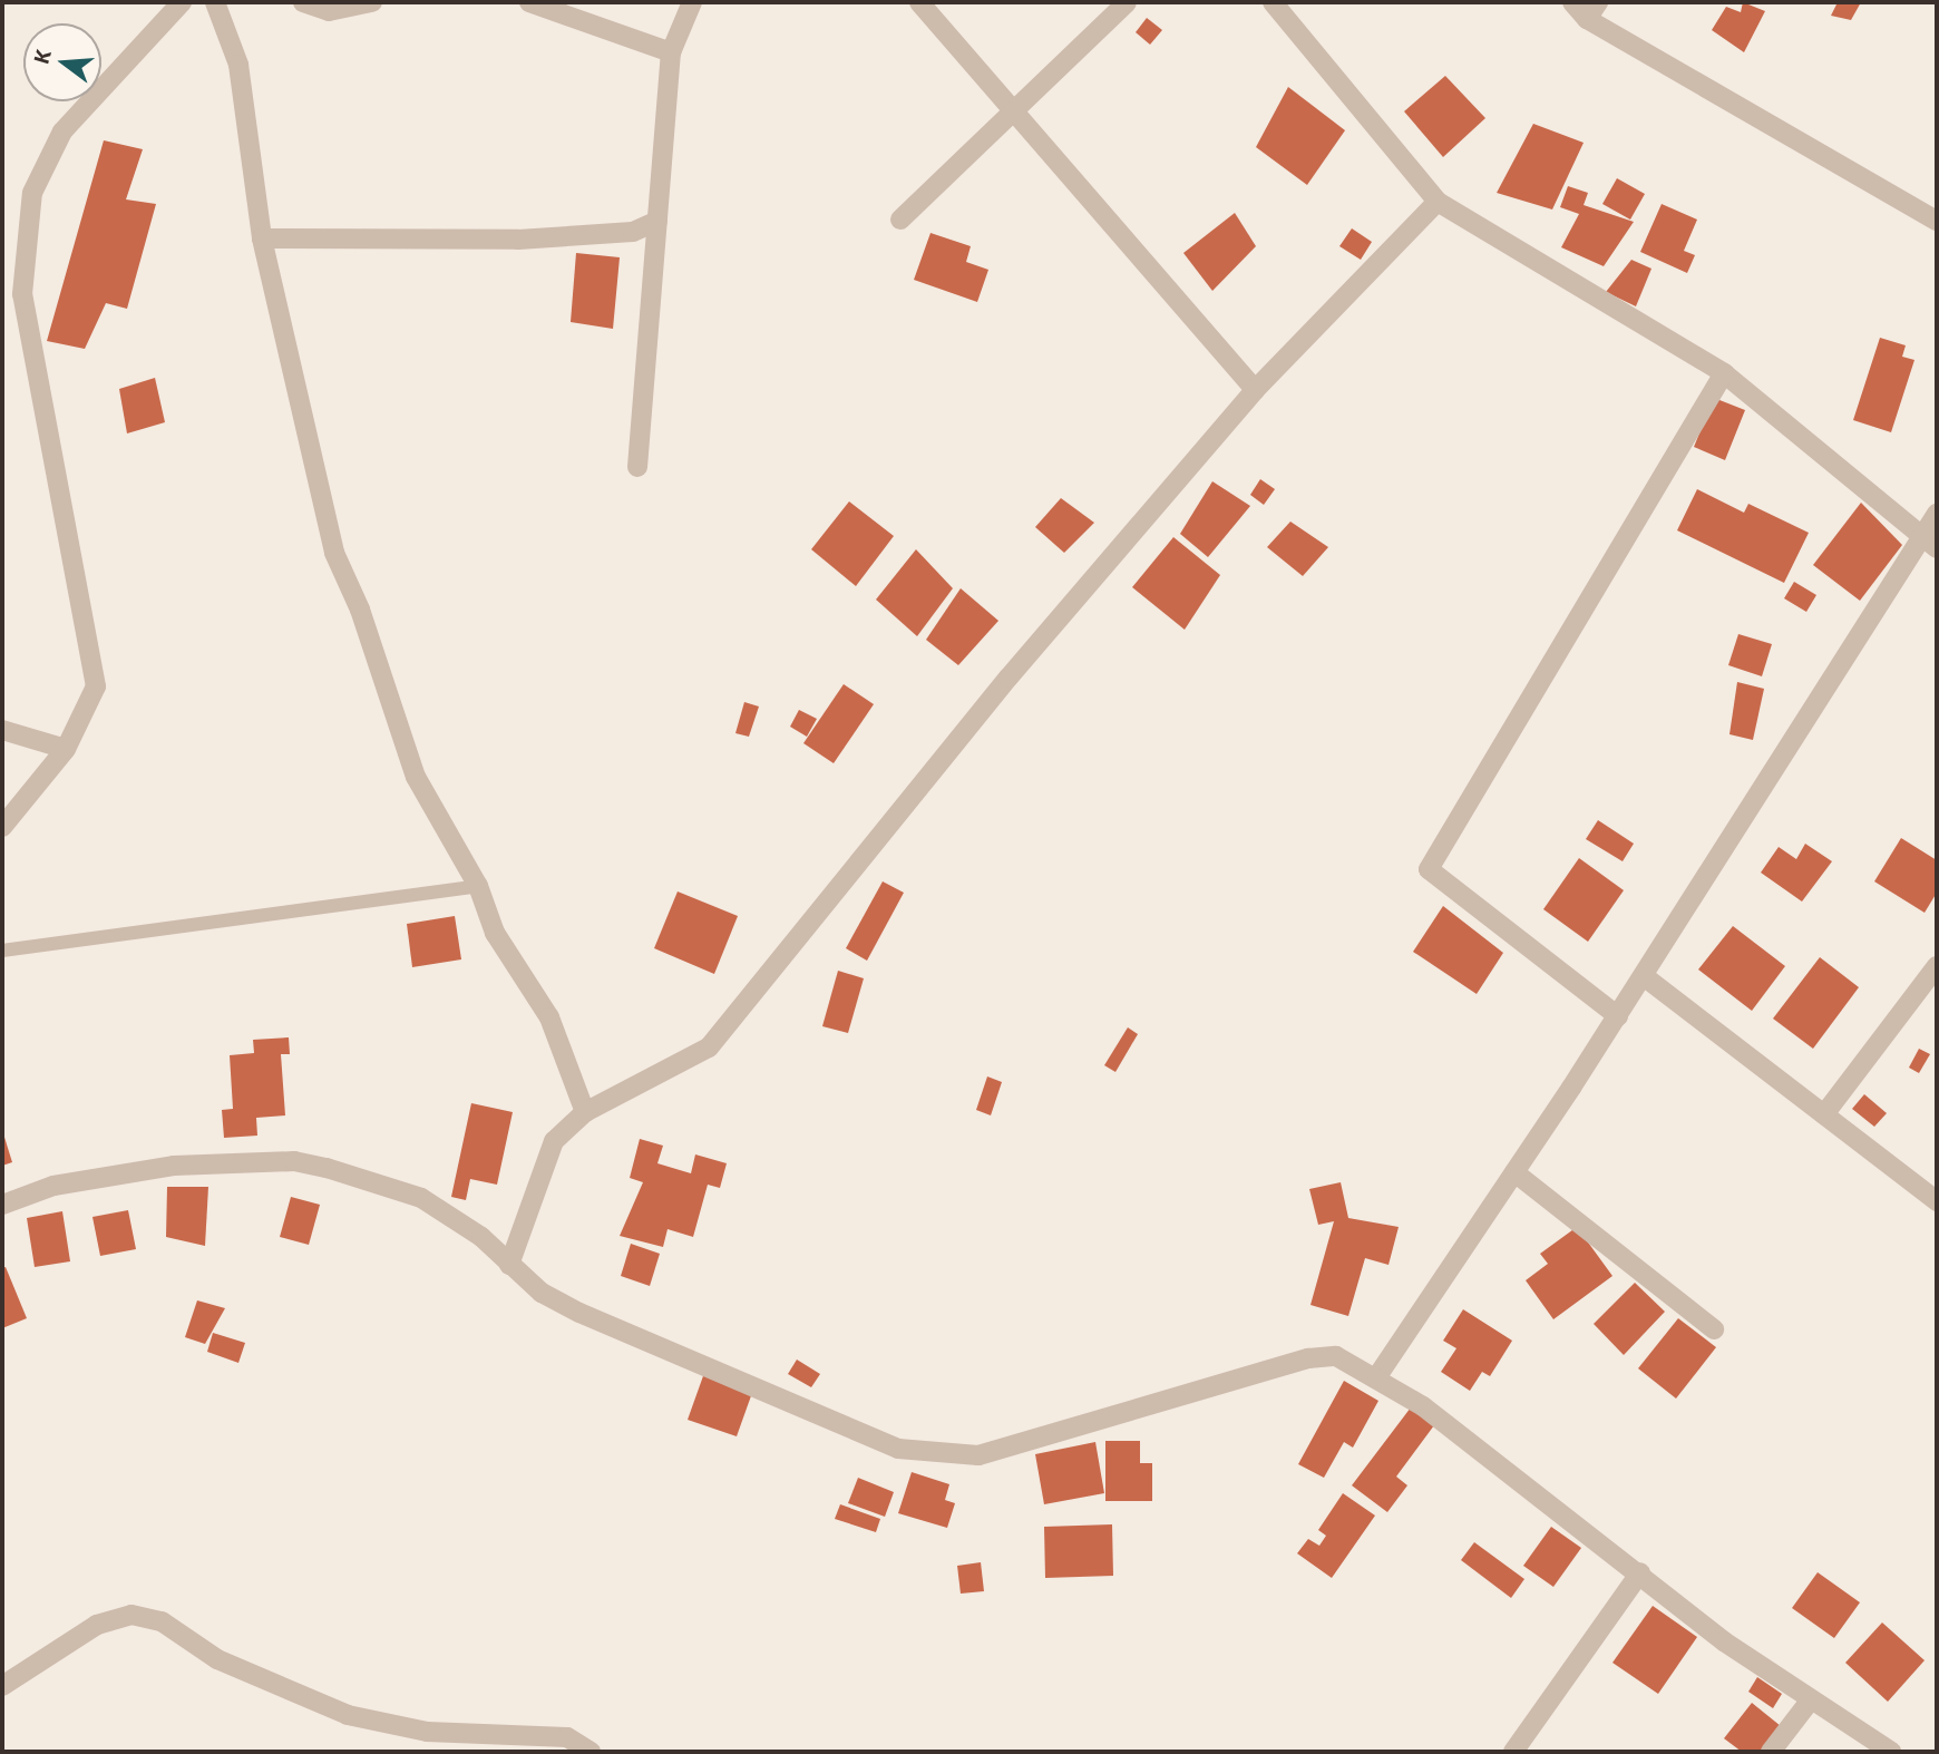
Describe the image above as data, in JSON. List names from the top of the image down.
{
  "north": "left"
}
